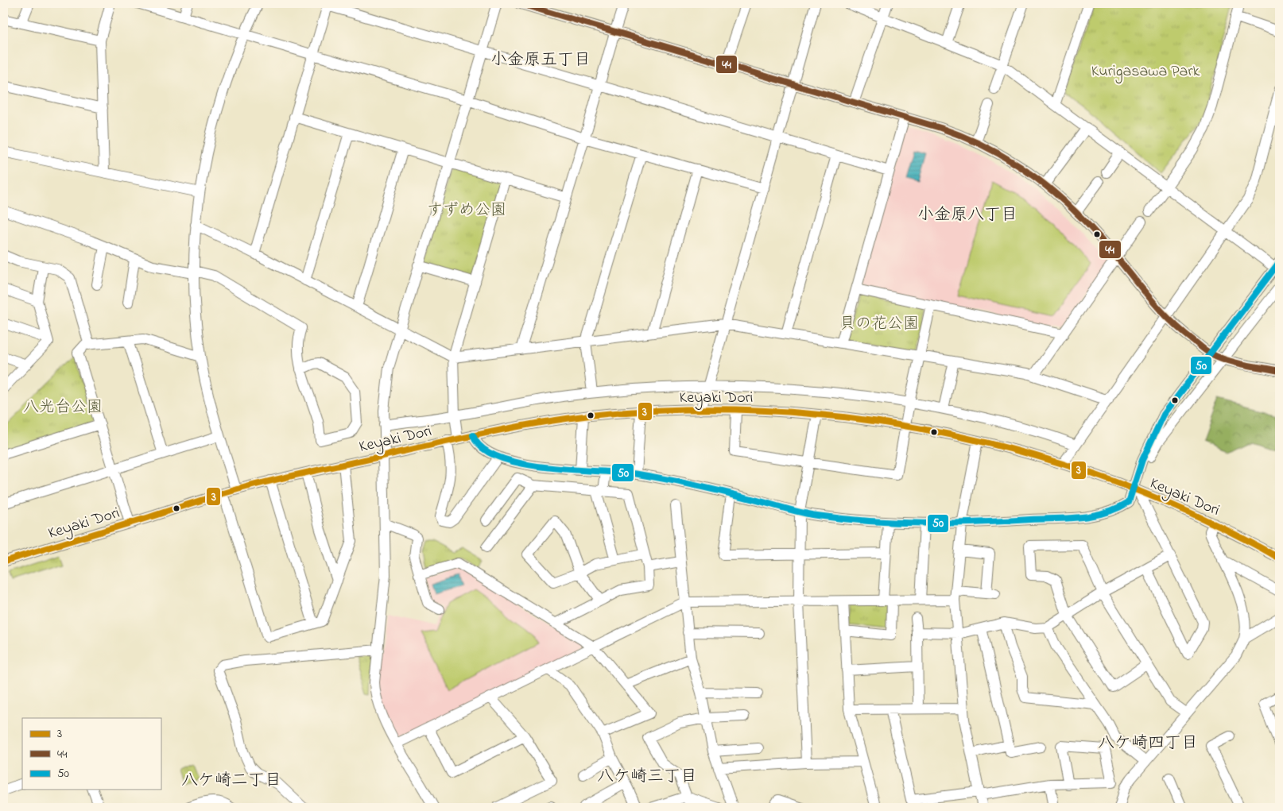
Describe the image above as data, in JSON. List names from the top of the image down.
{
  "streets": {
    "street": ["Keyaki Dori"]
  },
  "districts": [
    "小金原五丁目",
    "小金原八丁目",
    "八ケ崎四丁目",
    "八ケ崎三丁目",
    "八ケ崎二丁目"
  ],
  "parks": [
    "Kurigasawa Park",
    "すずめ公園",
    "貝の花公園",
    "八光台公園"
  ],
  "lines": ["transit line 44", "transit line 50", "transit line 3"],
  "legend": ["3", "44", "50"]
}
